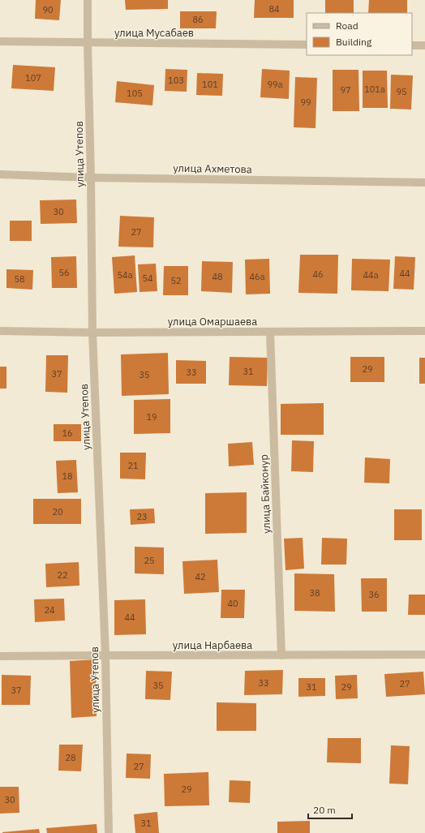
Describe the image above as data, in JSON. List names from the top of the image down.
{
  "streets": {
    "street": [
      "улица Мусабаев",
      "улица Утепов",
      "улица Ахметова",
      "улица Омаршаева",
      "улица Байконур",
      "улица Нарбаева"
    ]
  },
  "crossings": [
    ["улица Мусабаев", "улица Утепов"],
    ["улица Утепов", "улица Ахметова"],
    ["улица Утепов", "улица Омаршаева"],
    ["улица Утепов", "улица Нарбаева"],
    ["улица Омаршаева", "улица Байконур"],
    ["улица Байконур", "улица Нарбаева"]
  ],
  "house_numbers": [
    "84",
    "90",
    "86",
    "107",
    "103",
    "101",
    "99а",
    "101а",
    "97",
    "95",
    "105",
    "99",
    "30",
    "27",
    "56",
    "44",
    "46",
    "54а",
    "44а",
    "48",
    "46а",
    "54",
    "58",
    "52",
    "29",
    "31",
    "33",
    "37",
    "35",
    "19",
    "16",
    "21",
    "18",
    "20",
    "23",
    "25",
    "22",
    "42",
    "38",
    "36",
    "40",
    "24",
    "44",
    "33",
    "27",
    "35",
    "31",
    "29",
    "37",
    "28",
    "27",
    "29",
    "30",
    "31"
  ],
  "legend": ["Road", "Building"],
  "scale_bar": "20 m"
}
